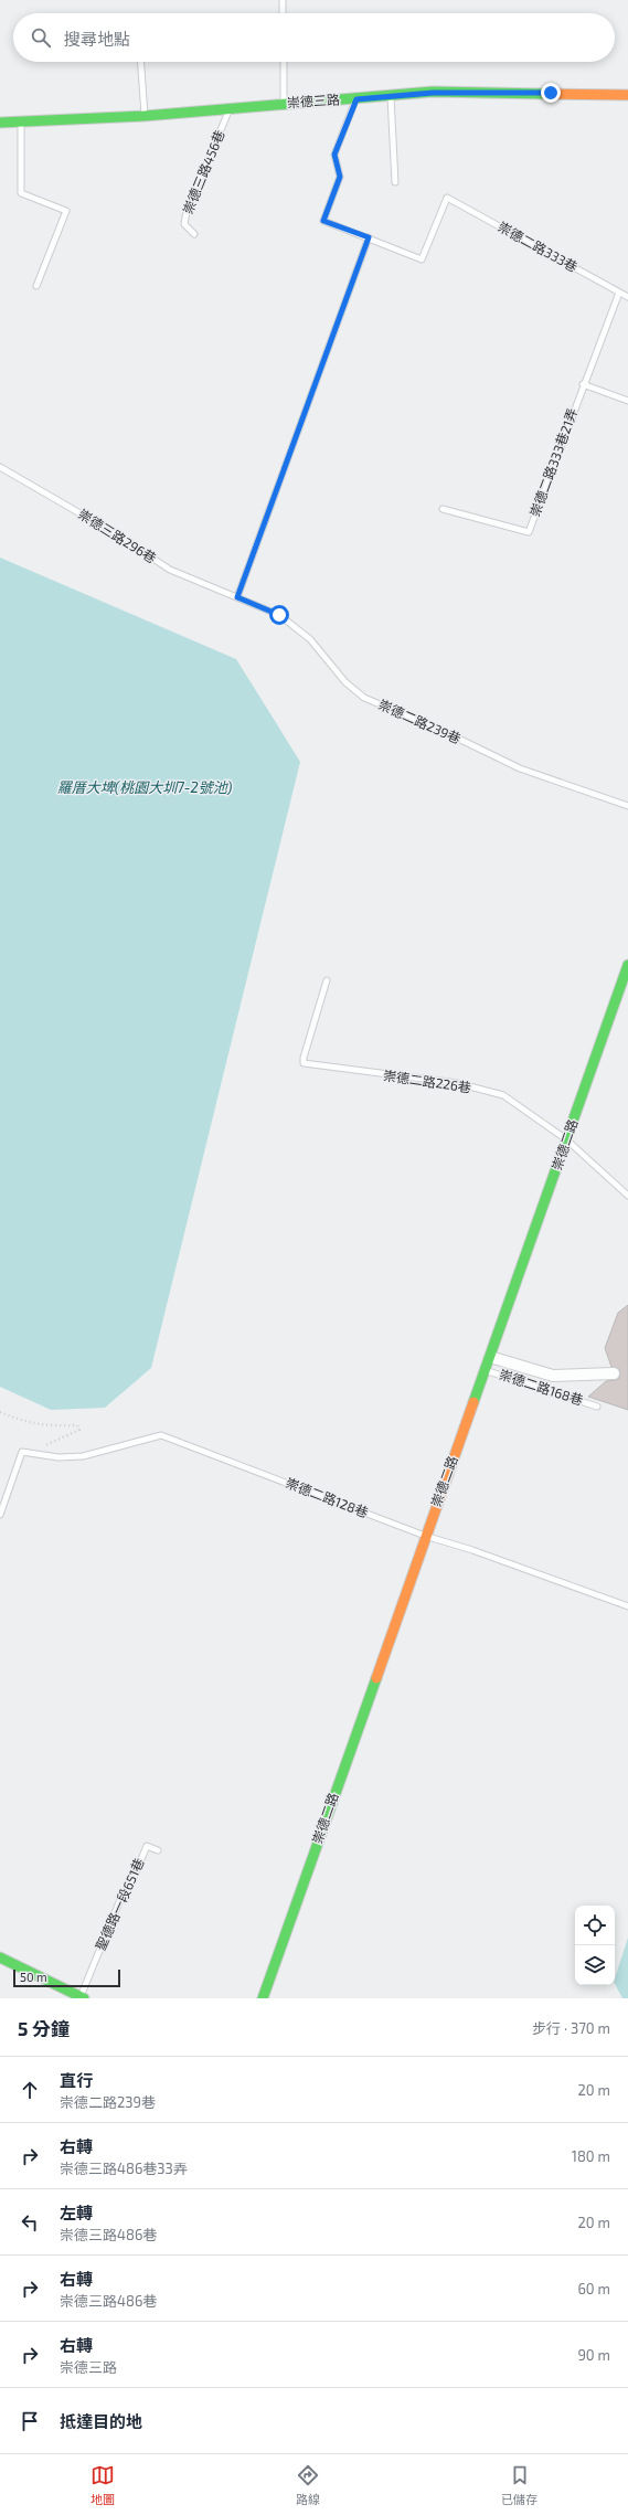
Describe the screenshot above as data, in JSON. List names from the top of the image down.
{
  "streets": {
    "street": ["崇德三路", "崇德二路"],
    "lane": [
      "崇德三路456巷",
      "崇德二路333巷",
      "崇德二路333巷21弄",
      "崇德三路296巷",
      "崇德二路239巷",
      "崇德二路226巷",
      "崇德二路168巷",
      "崇德二路128巷",
      "聖德路一段651巷"
    ]
  },
  "crossings": [
    ["崇德三路", "崇德三路456巷"],
    ["崇德二路333巷", "崇德二路333巷21弄"],
    ["崇德三路296巷", "崇德二路239巷"],
    ["崇德二路226巷", "崇德二路"],
    ["崇德二路", "崇德二路168巷"],
    ["崇德二路", "崇德二路128巷"]
  ],
  "water": ["羅厝大埤(桃園大圳7-2號池)"],
  "scale_bar": "50 m",
  "page": {
    "search": "搜尋地點",
    "scale": "50 m",
    "heading": ["5 分鐘", "步行 · 370 m"],
    "list": [
      ["直行", "崇德二路239巷", "20 m"],
      ["右轉", "崇德三路486巷33弄", "180 m"],
      ["左轉", "崇德三路486巷", "20 m"],
      ["右轉", "崇德三路486巷", "60 m"],
      ["右轉", "崇德三路", "90 m"],
      "抵達目的地"
    ],
    "nav": ["地圖", "路線", "已儲存"]
  }
}
